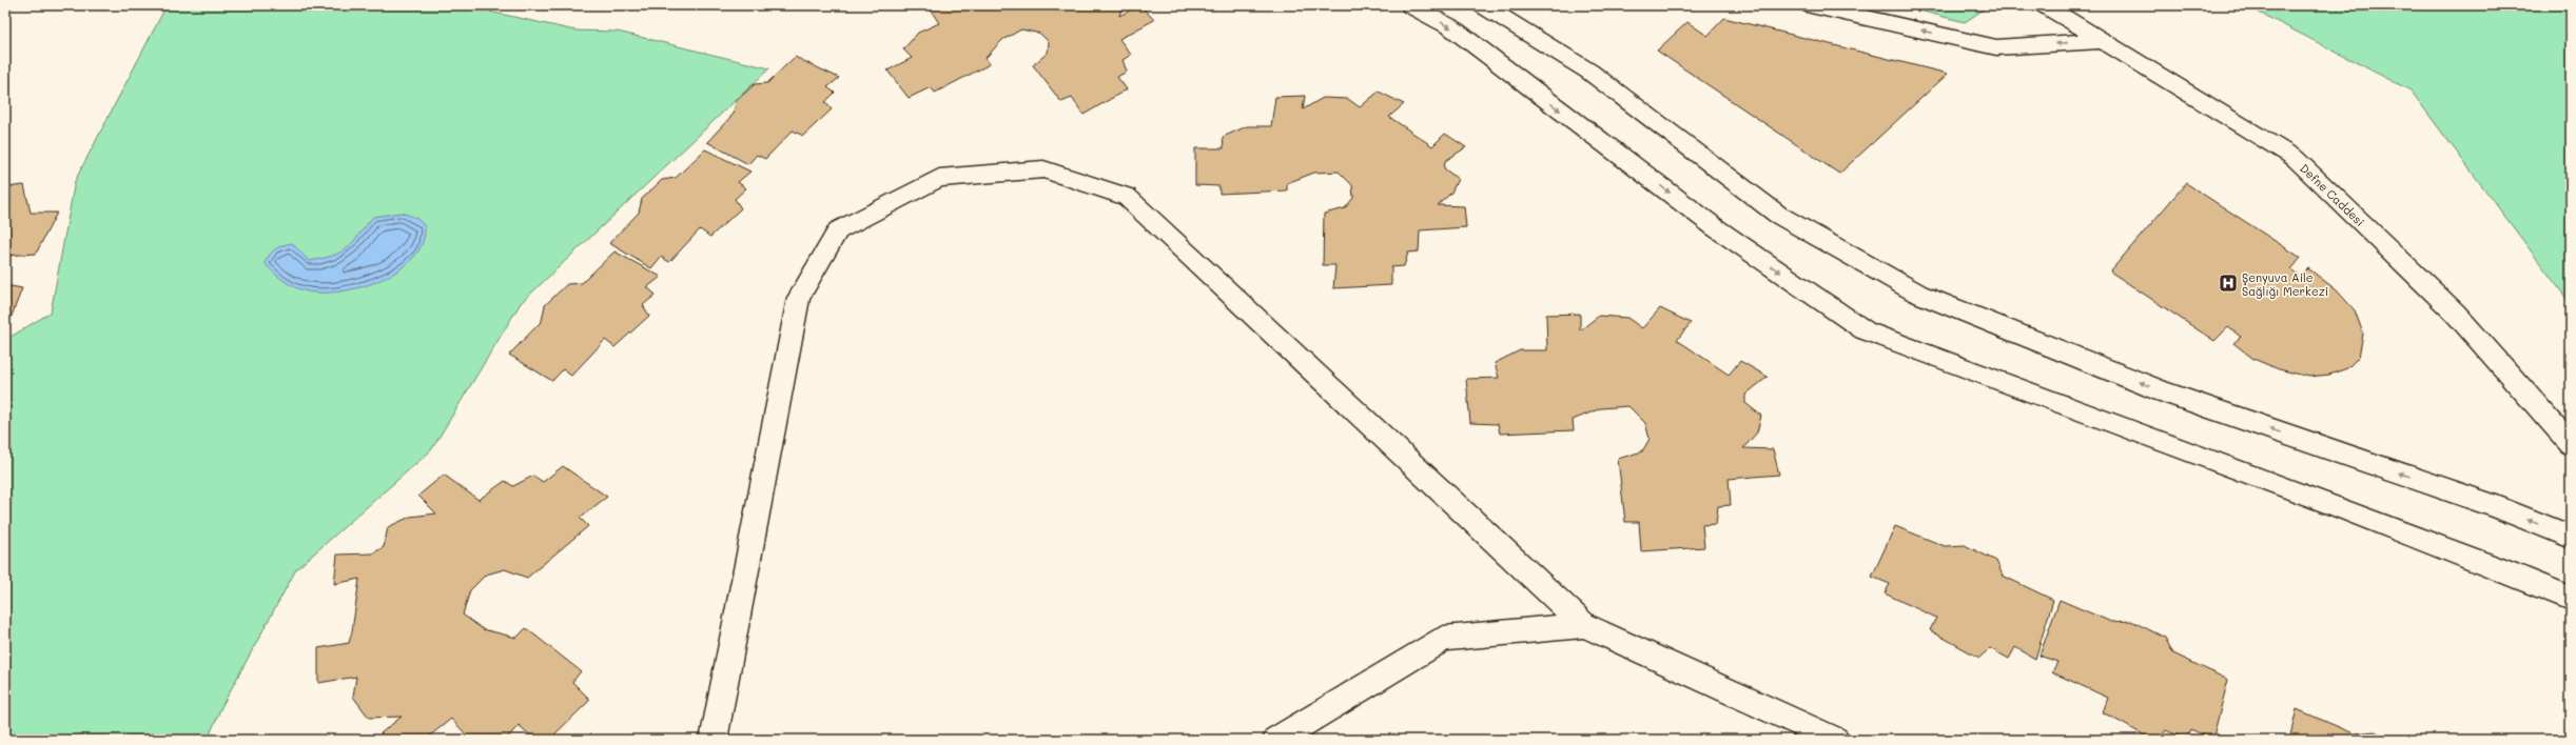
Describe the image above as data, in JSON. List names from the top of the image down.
{
  "streets": {
    "street": ["Defne Caddesi"]
  },
  "places": {
    "hospital": ["Şenyuva Aile Sağlığı Merkezi"]
  }
}
